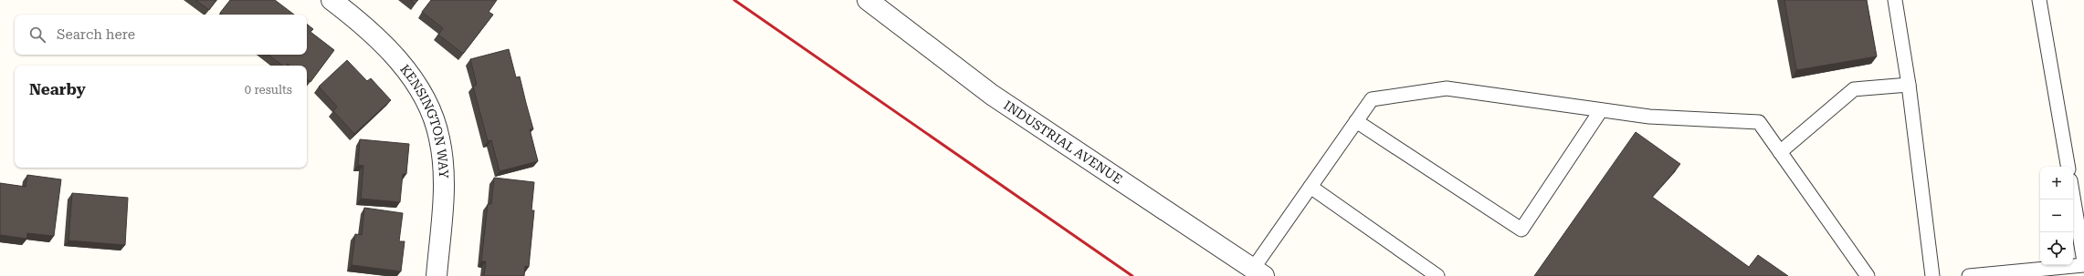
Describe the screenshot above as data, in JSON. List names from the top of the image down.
{
  "streets": {
    "street": ["KENSINGTON WAY", "INDUSTRIAL AVENUE"]
  },
  "page": {
    "search": "Search here",
    "heading": ["Nearby", "0 results"],
    "map_buttons": ["+", "−"]
  }
}
